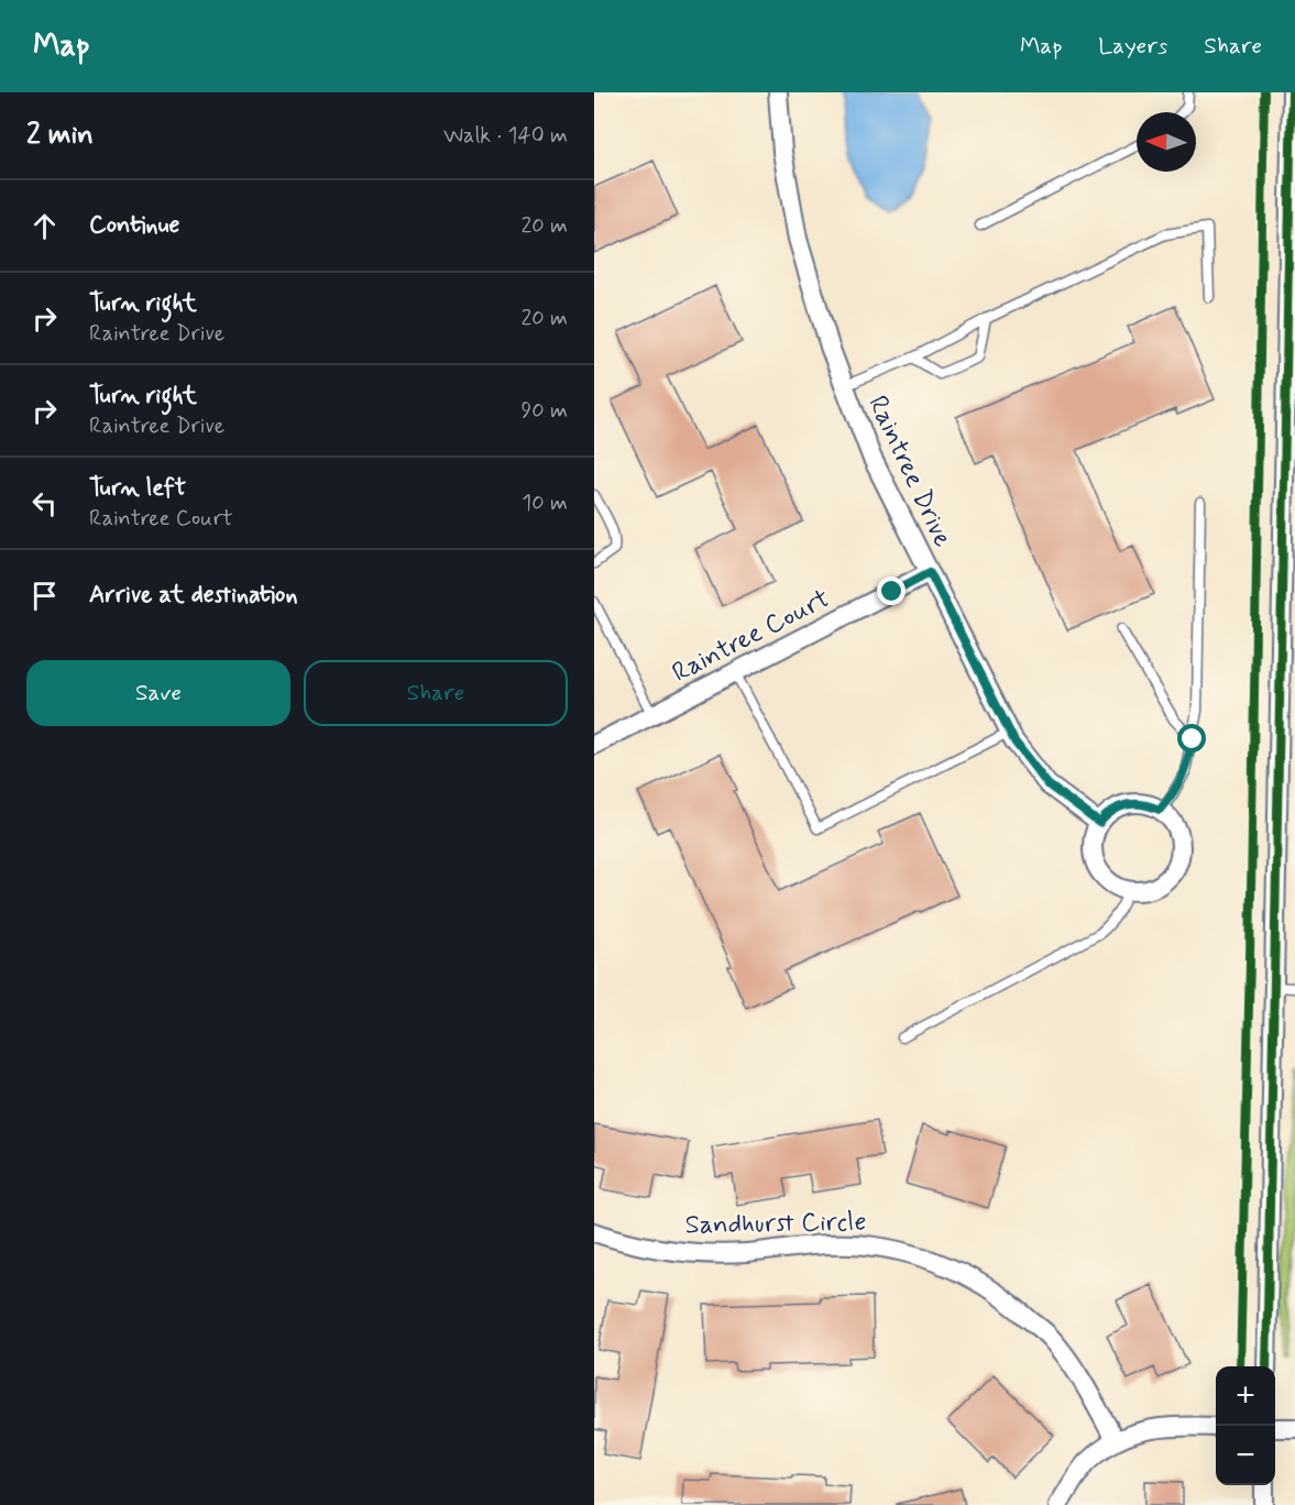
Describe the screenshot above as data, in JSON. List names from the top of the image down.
{
  "streets": {
    "street": ["Raintree Drive", "Raintree Court", "Sandhurst Circle"]
  },
  "crossings": [
    ["Raintree Drive", "Raintree Court"]
  ],
  "north": "left",
  "page": {
    "header": "Map",
    "nav": ["Map", "Layers", "Share"],
    "heading": ["2 min", "Walk · 140 m"],
    "list": [
      ["Continue", "20 m"],
      ["Turn right", "Raintree Drive", "20 m"],
      ["Turn right", "Raintree Drive", "90 m"],
      ["Turn left", "Raintree Court", "10 m"],
      "Arrive at destination"
    ],
    "buttons": ["Save", "Share"],
    "map_buttons": ["+", "−"]
  }
}
